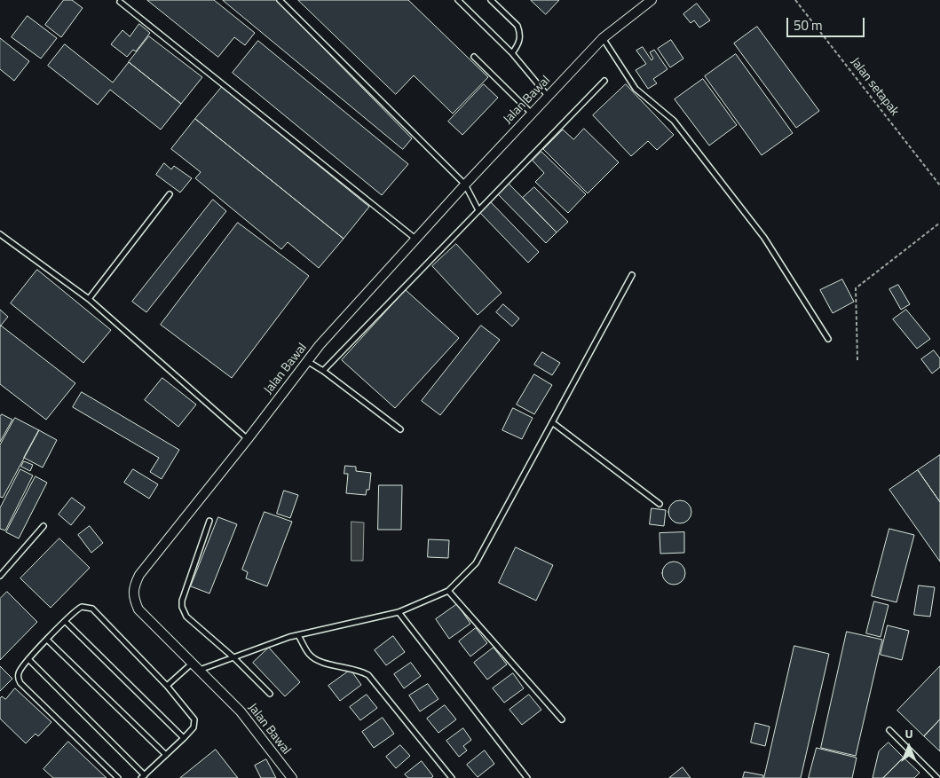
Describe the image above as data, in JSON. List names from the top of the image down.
{
  "streets": {
    "street": ["Jalan Bawal"],
    "path": ["Jalan setapak"]
  },
  "scale_bar": "50 m",
  "north": "top"
}
